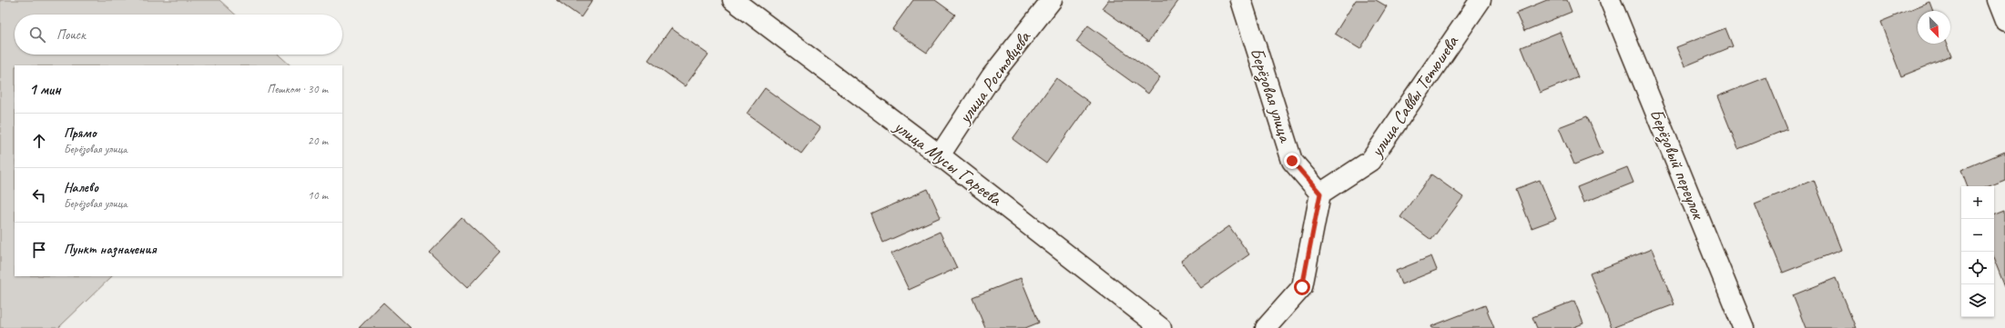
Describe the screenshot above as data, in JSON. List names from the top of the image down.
{
  "streets": {
    "street": [
      "улица Ростовцева",
      "Берёзовая улица",
      "улица Саввы Тетюшева",
      "улица Мусы Гареева",
      "Берёзовый переулок"
    ]
  },
  "crossings": [
    ["улица Ростовцева", "улица Мусы Гареева"],
    ["Берёзовая улица", "улица Саввы Тетюшева"]
  ],
  "north": "bottom right",
  "page": {
    "search": "Поиск",
    "heading": ["1 мин", "Пешком · 30 m"],
    "list": [
      ["Прямо", "Берёзовая улица", "20 m"],
      ["Налево", "Берёзовая улица", "10 m"],
      "Пункт назначения"
    ],
    "map_buttons": ["+", "−"]
  }
}
